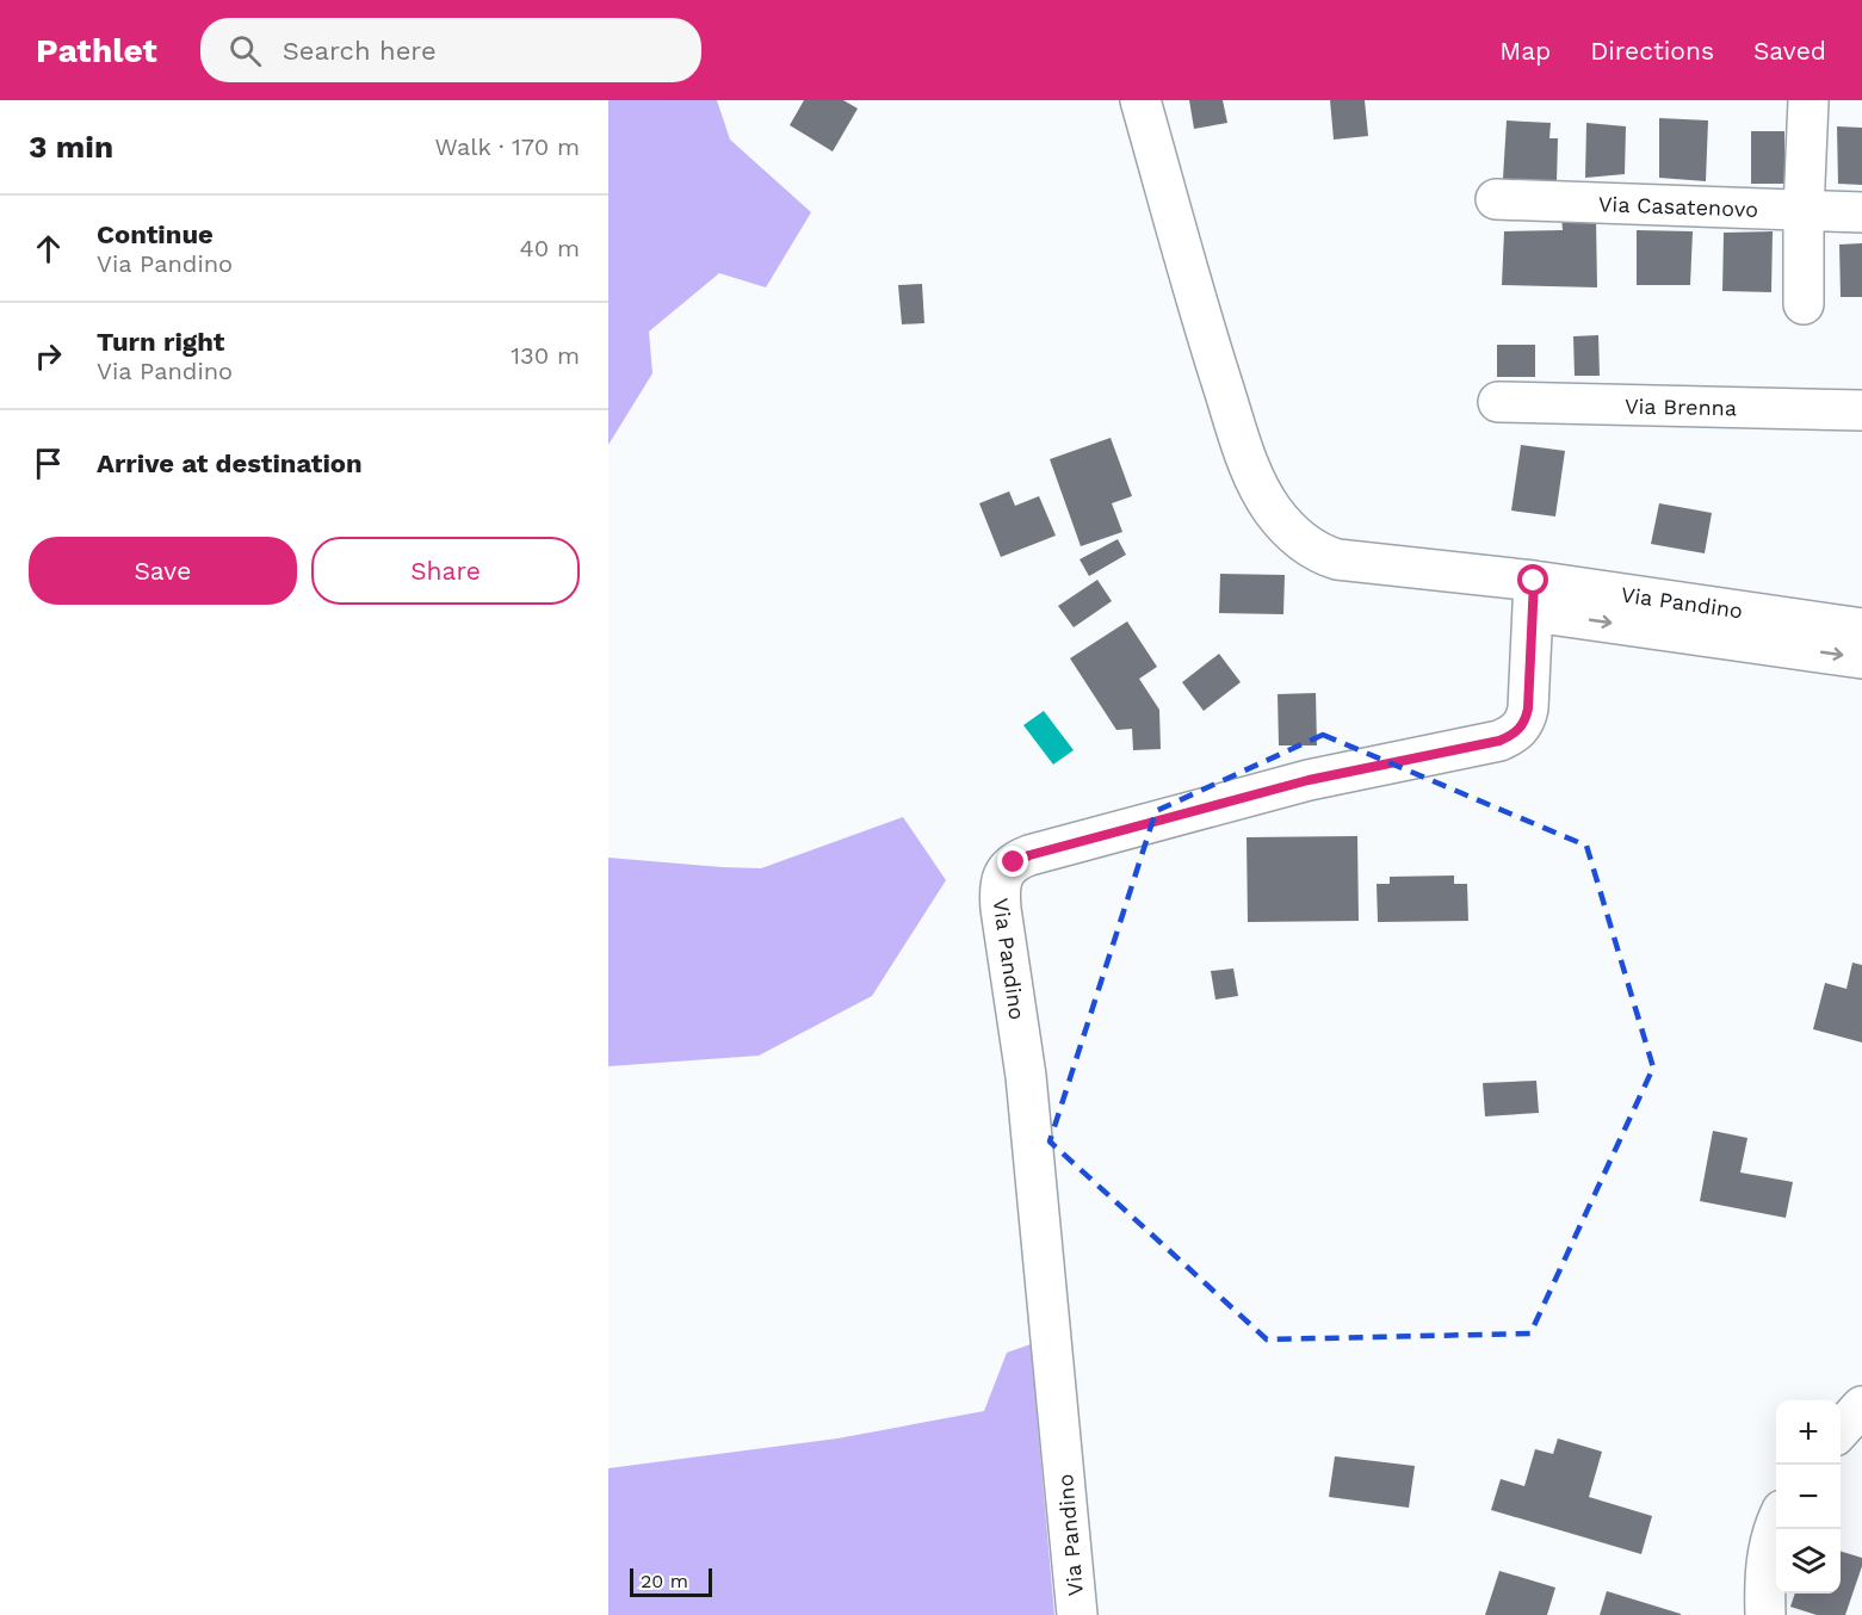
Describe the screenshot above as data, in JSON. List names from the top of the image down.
{
  "streets": {
    "street": ["Via Casatenovo", "Via Brenna", "Via Pandino"]
  },
  "scale_bar": "20 m",
  "page": {
    "header": "Pathlet",
    "search": "Search here",
    "nav": ["Map", "Directions", "Saved"],
    "heading": ["3 min", "Walk · 170 m"],
    "list": [
      ["Continue", "Via Pandino", "40 m"],
      ["Turn right", "Via Pandino", "130 m"],
      "Arrive at destination"
    ],
    "buttons": ["Save", "Share"],
    "map_buttons": ["+", "−"],
    "scale": "20 m"
  }
}
